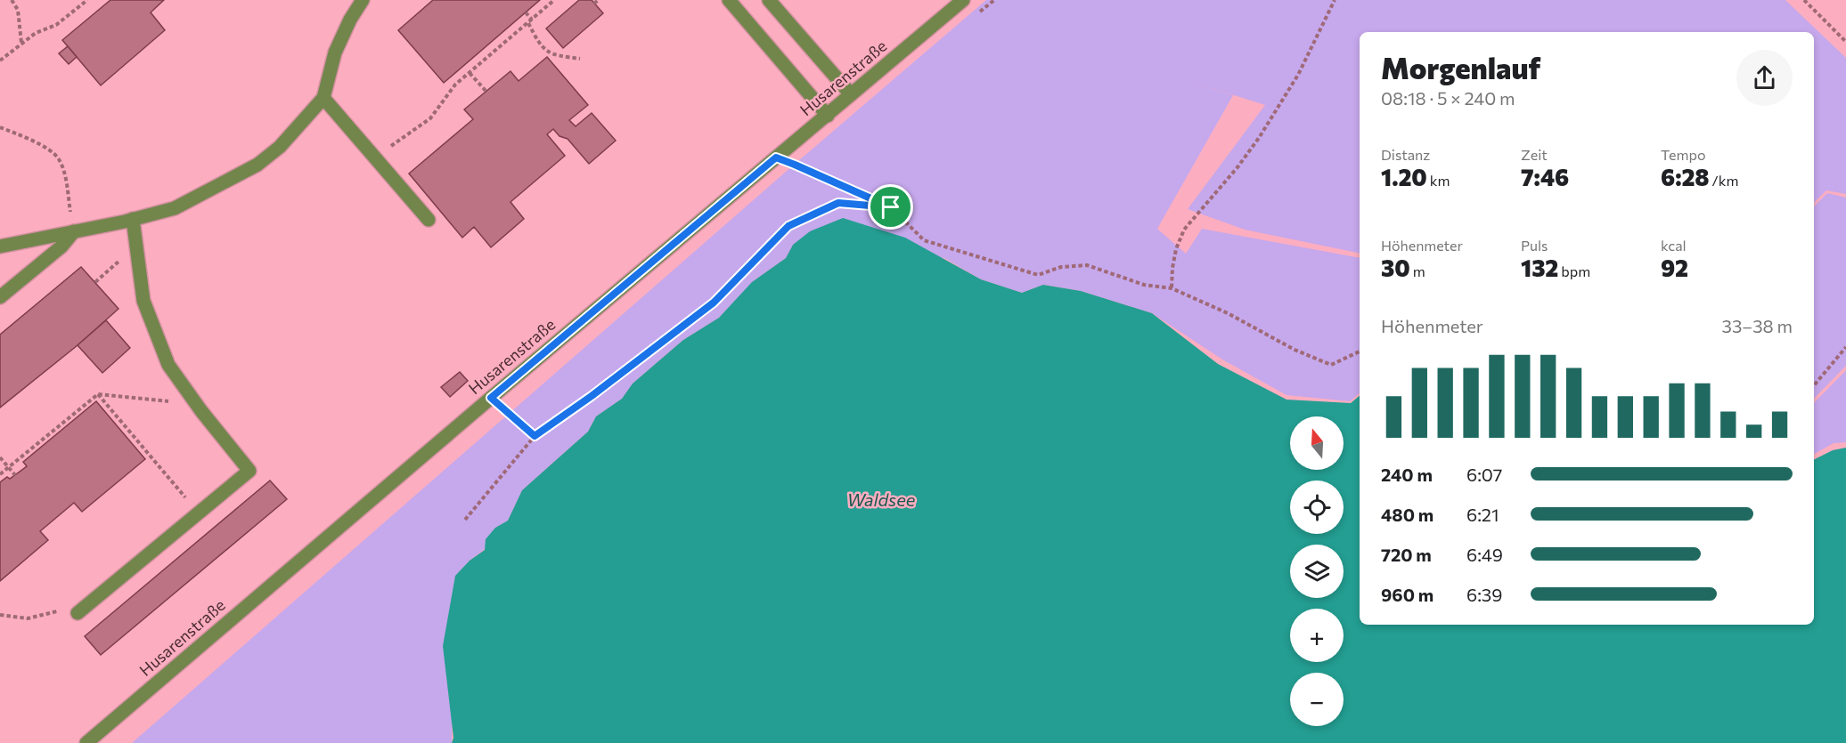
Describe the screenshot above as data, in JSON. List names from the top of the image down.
{
  "streets": {
    "street": ["Husarenstraße"]
  },
  "water": ["Waldsee"],
  "north": "top",
  "page": {
    "heading": ["Morgenlauf", "08:18 · 5 × 240 m"],
    "stats": [
      ["Distanz", "1.20 km"],
      ["Zeit", "7:46"],
      ["Tempo", "6:28 /km"],
      ["Höhenmeter", "30 m"],
      ["Puls", "132 bpm"],
      ["kcal", "92"]
    ],
    "chart": ["Höhenmeter", "33–38 m"],
    "map_buttons": ["+", "−"],
    "list": [
      {
        "name": "240 m",
        "note": "6:07"
      },
      {
        "name": "480 m",
        "note": "6:21"
      },
      {
        "name": "720 m",
        "note": "6:49"
      },
      {
        "name": "960 m",
        "note": "6:39"
      }
    ]
  }
}
